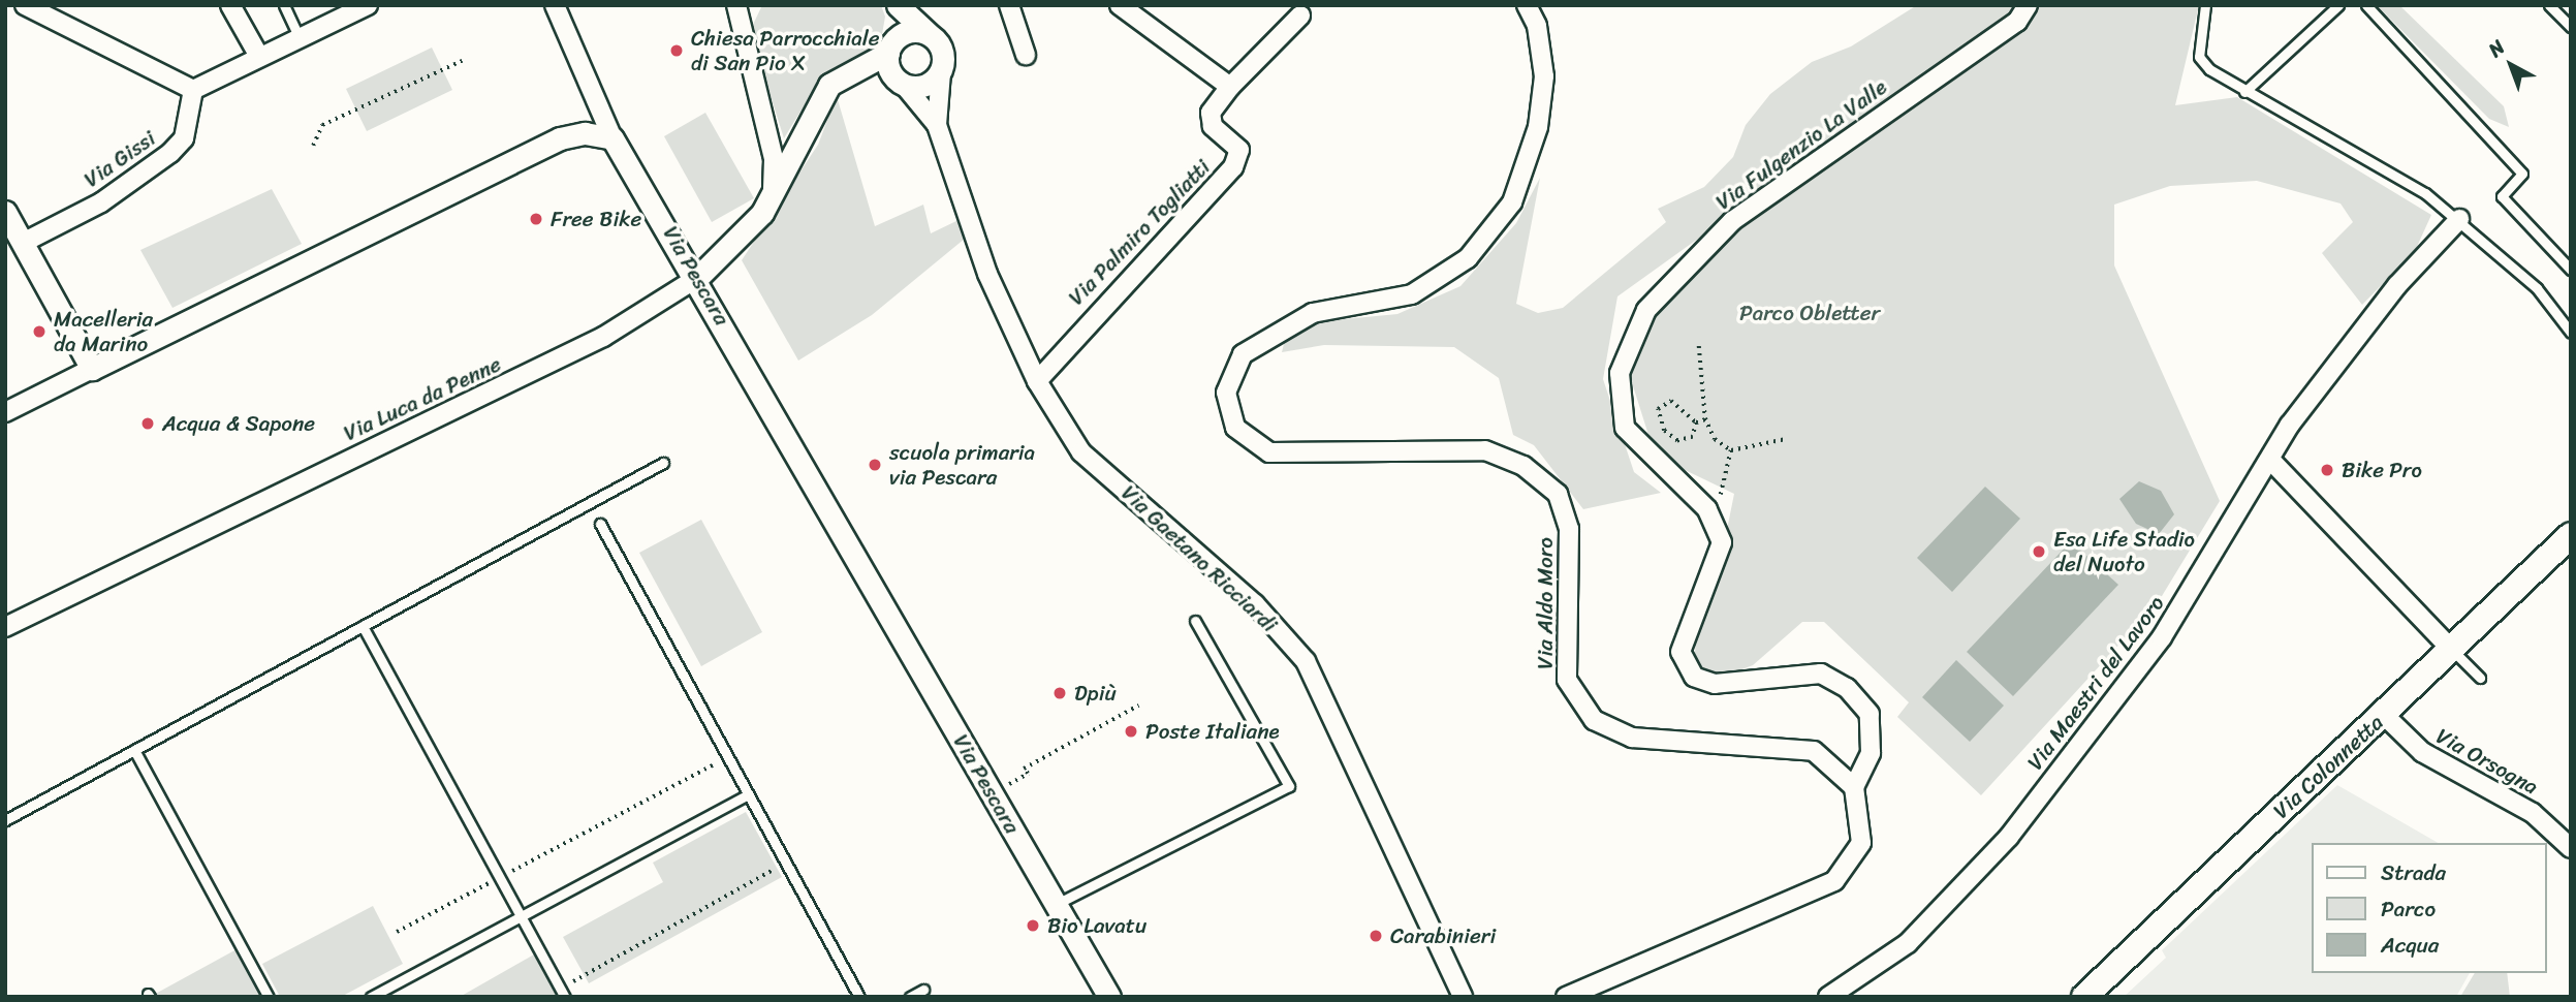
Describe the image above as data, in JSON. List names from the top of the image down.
{
  "streets": {
    "main road": ["Via Colonnetta"],
    "street": [
      "Via Fulgenzio La Valle",
      "Via Gissi",
      "Via Palmiro Togliatti",
      "Via Pescara",
      "Via Luca da Penne",
      "Via Gaetano Ricciardi",
      "Via Aldo Moro",
      "Via Maestri del Lavoro",
      "Via Orsogna"
    ]
  },
  "crossings": [
    ["Via Fulgenzio La Valle", "Via Aldo Moro"],
    ["Via Palmiro Togliatti", "Via Gaetano Ricciardi"],
    ["Via Pescara", "Via Luca da Penne"],
    ["Via Orsogna", "Via Colonnetta"]
  ],
  "parks": ["Parco Obletter"],
  "places": [
    "Chiesa Parrocchiale di San Pio X",
    "Free Bike",
    "Macelleria da Marino",
    "Acqua & Sapone",
    "scuola primaria via Pescara",
    "Bike Pro",
    "Esa Life Stadio del Nuoto",
    "Dpiù",
    "Poste Italiane",
    "Bio Lavatu",
    "Carabinieri"
  ],
  "legend": ["Strada", "Parco", "Acqua"],
  "north": "top left"
}
